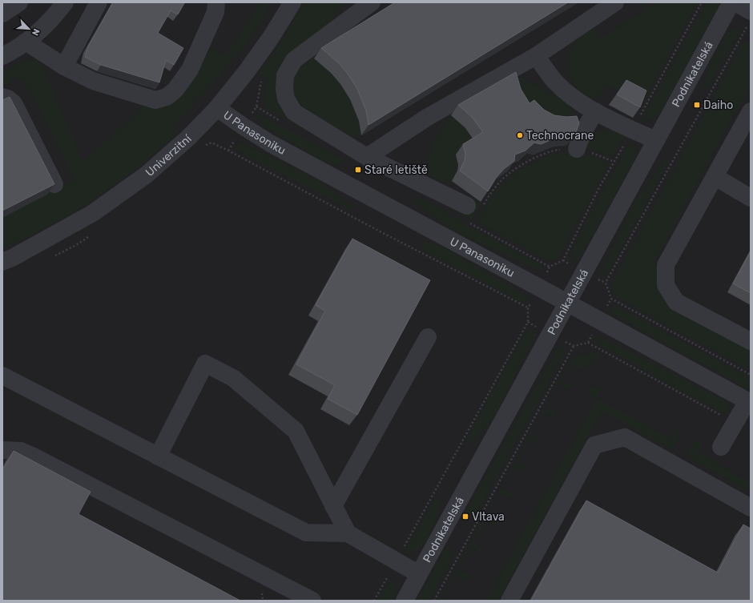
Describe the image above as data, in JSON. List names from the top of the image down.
{
  "streets": {
    "street": ["Podnikatelská", "U Panasoniku", "Univerzitní"]
  },
  "crossings": [
    ["Podnikatelská", "U Panasoniku"],
    ["U Panasoniku", "Univerzitní"]
  ],
  "places": {
    "transit": ["Daiho", "Staré letiště", "Vltava"],
    "other": ["Technocrane"]
  },
  "north": "bottom right"
}
